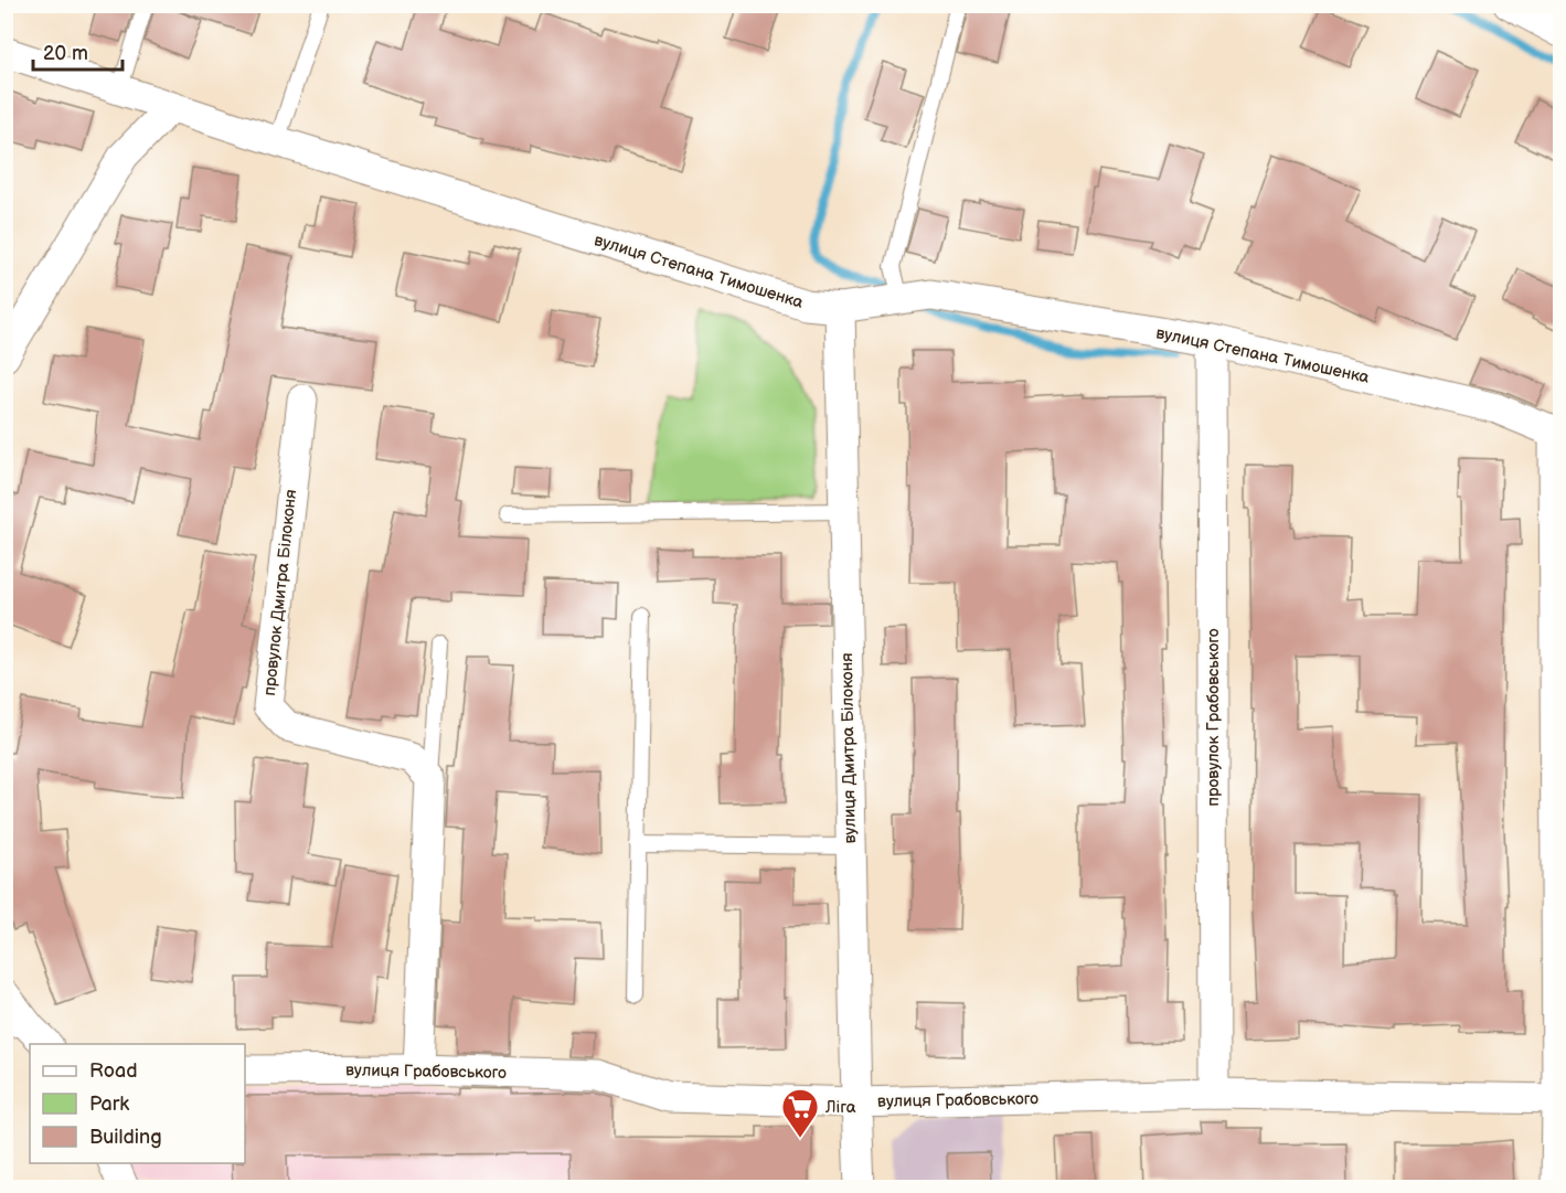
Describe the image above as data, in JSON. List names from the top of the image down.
{
  "streets": {
    "street": [
      "вулиця Степана Тимошенка",
      "провулок Дмитра Білоконя",
      "провулок Грабовського",
      "вулиця Дмитра Білоконя",
      "вулиця Грабовського"
    ]
  },
  "crossings": [
    ["вулиця Степана Тимошенка", "провулок Грабовського"],
    ["вулиця Степана Тимошенка", "вулиця Дмитра Білоконя"],
    ["провулок Грабовського", "вулиця Грабовського"],
    ["вулиця Дмитра Білоконя", "вулиця Грабовського"]
  ],
  "places": {
    "supermarket": ["Ліга"]
  },
  "legend": ["Road", "Park", "Building"],
  "scale_bar": "20 m"
}
